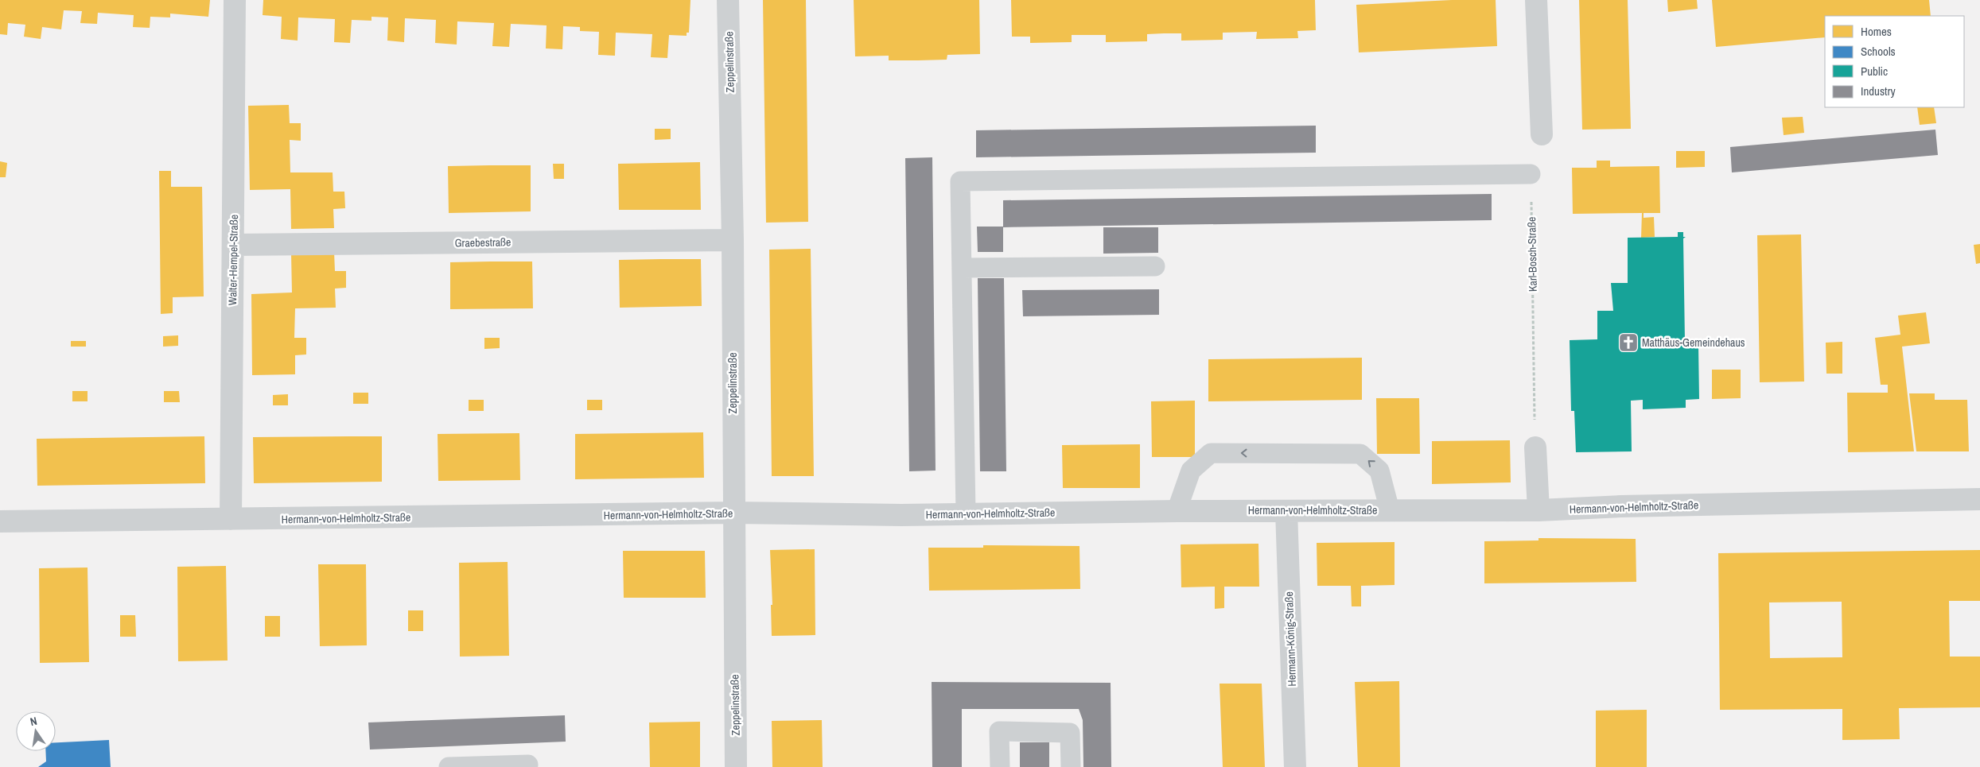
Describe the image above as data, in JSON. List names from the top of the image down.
{
  "streets": {
    "street": [
      "Zeppelinstraße",
      "Graebestraße",
      "Walter-Hempel-Straße",
      "Hermann-von-Helmholtz-Straße",
      "Hermann-König-Straße"
    ],
    "path": ["Karl-Bosch-Straße"]
  },
  "crossings": [
    ["Zeppelinstraße", "Graebestraße"],
    ["Zeppelinstraße", "Hermann-von-Helmholtz-Straße"],
    ["Graebestraße", "Walter-Hempel-Straße"],
    ["Walter-Hempel-Straße", "Hermann-von-Helmholtz-Straße"],
    ["Hermann-von-Helmholtz-Straße", "Hermann-König-Straße"]
  ],
  "places": {
    "church": ["Matthäus-Gemeindehaus"]
  },
  "legend": [
    "Homes",
    "Schools",
    "Public",
    "Industry"
  ],
  "north": "top"
}
